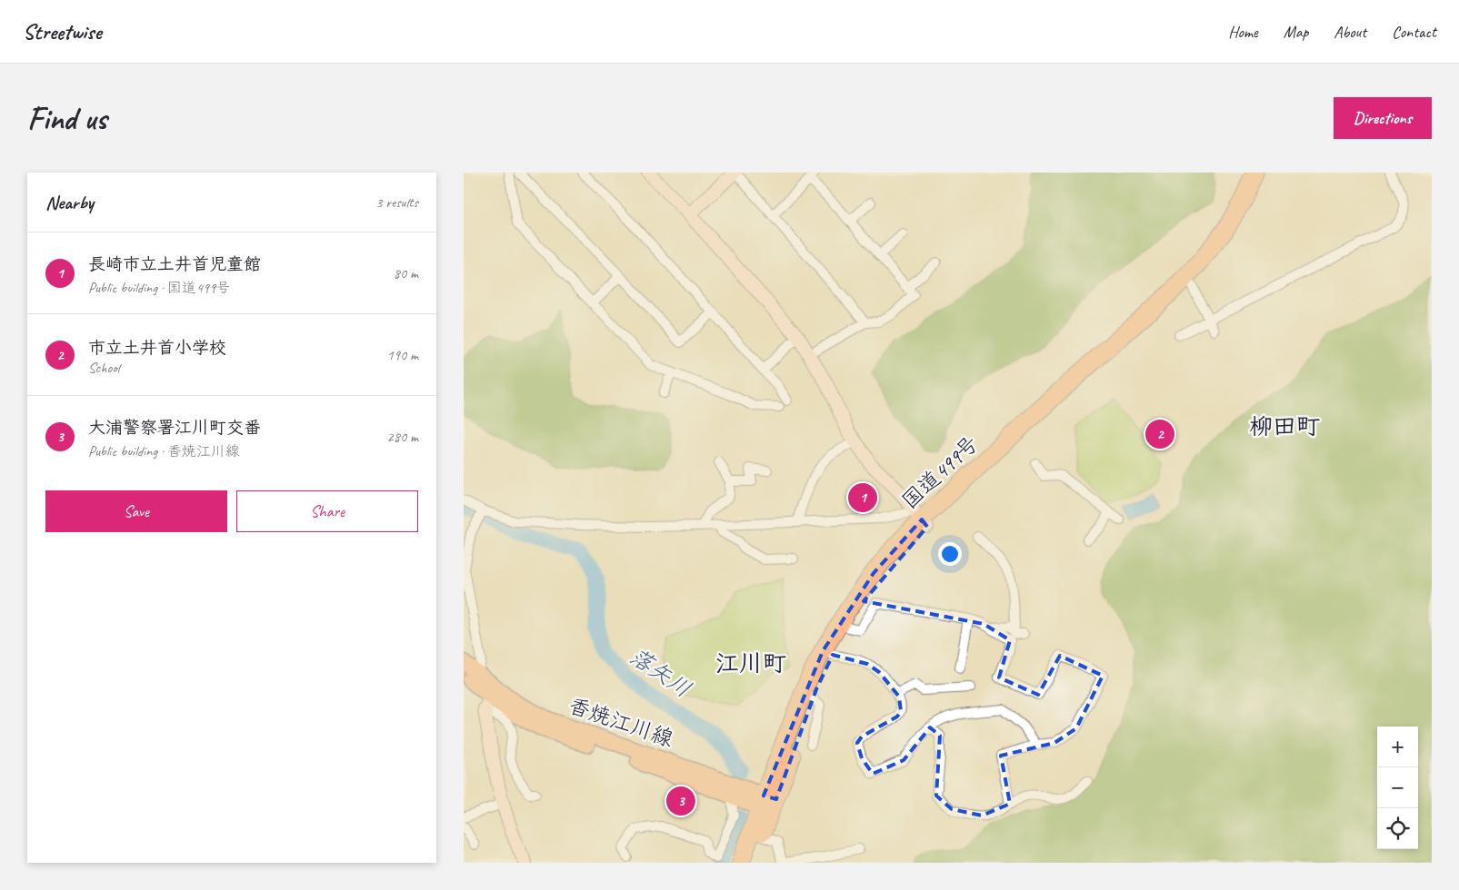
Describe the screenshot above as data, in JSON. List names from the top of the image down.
{
  "streets": {
    "highway": ["国道499号"],
    "main road": ["香焼江川線"]
  },
  "crossings": [
    ["国道499号", "香焼江川線"]
  ],
  "districts": ["柳田町", "江川町"],
  "water": ["落矢川"],
  "page": {
    "header": "Streetwise",
    "nav": [
      "Home",
      "Map",
      "About",
      "Contact"
    ],
    "buttons": [
      "Directions",
      ["Save", "Share"]
    ],
    "title": "Find us",
    "heading": ["Nearby", "3 results"],
    "list": [
      {
        "mark": "1",
        "name": "長崎市立土井首児童館",
        "note": "Public building · 国道499号",
        "value": "80 m"
      },
      {
        "mark": "2",
        "name": "市立土井首小学校",
        "note": "School",
        "value": "190 m"
      },
      {
        "mark": "3",
        "name": "大浦警察署江川町交番",
        "note": "Public building · 香焼江川線",
        "value": "280 m"
      }
    ],
    "pins": ["2", "1", "3"],
    "map_buttons": ["+", "−"]
  }
}
